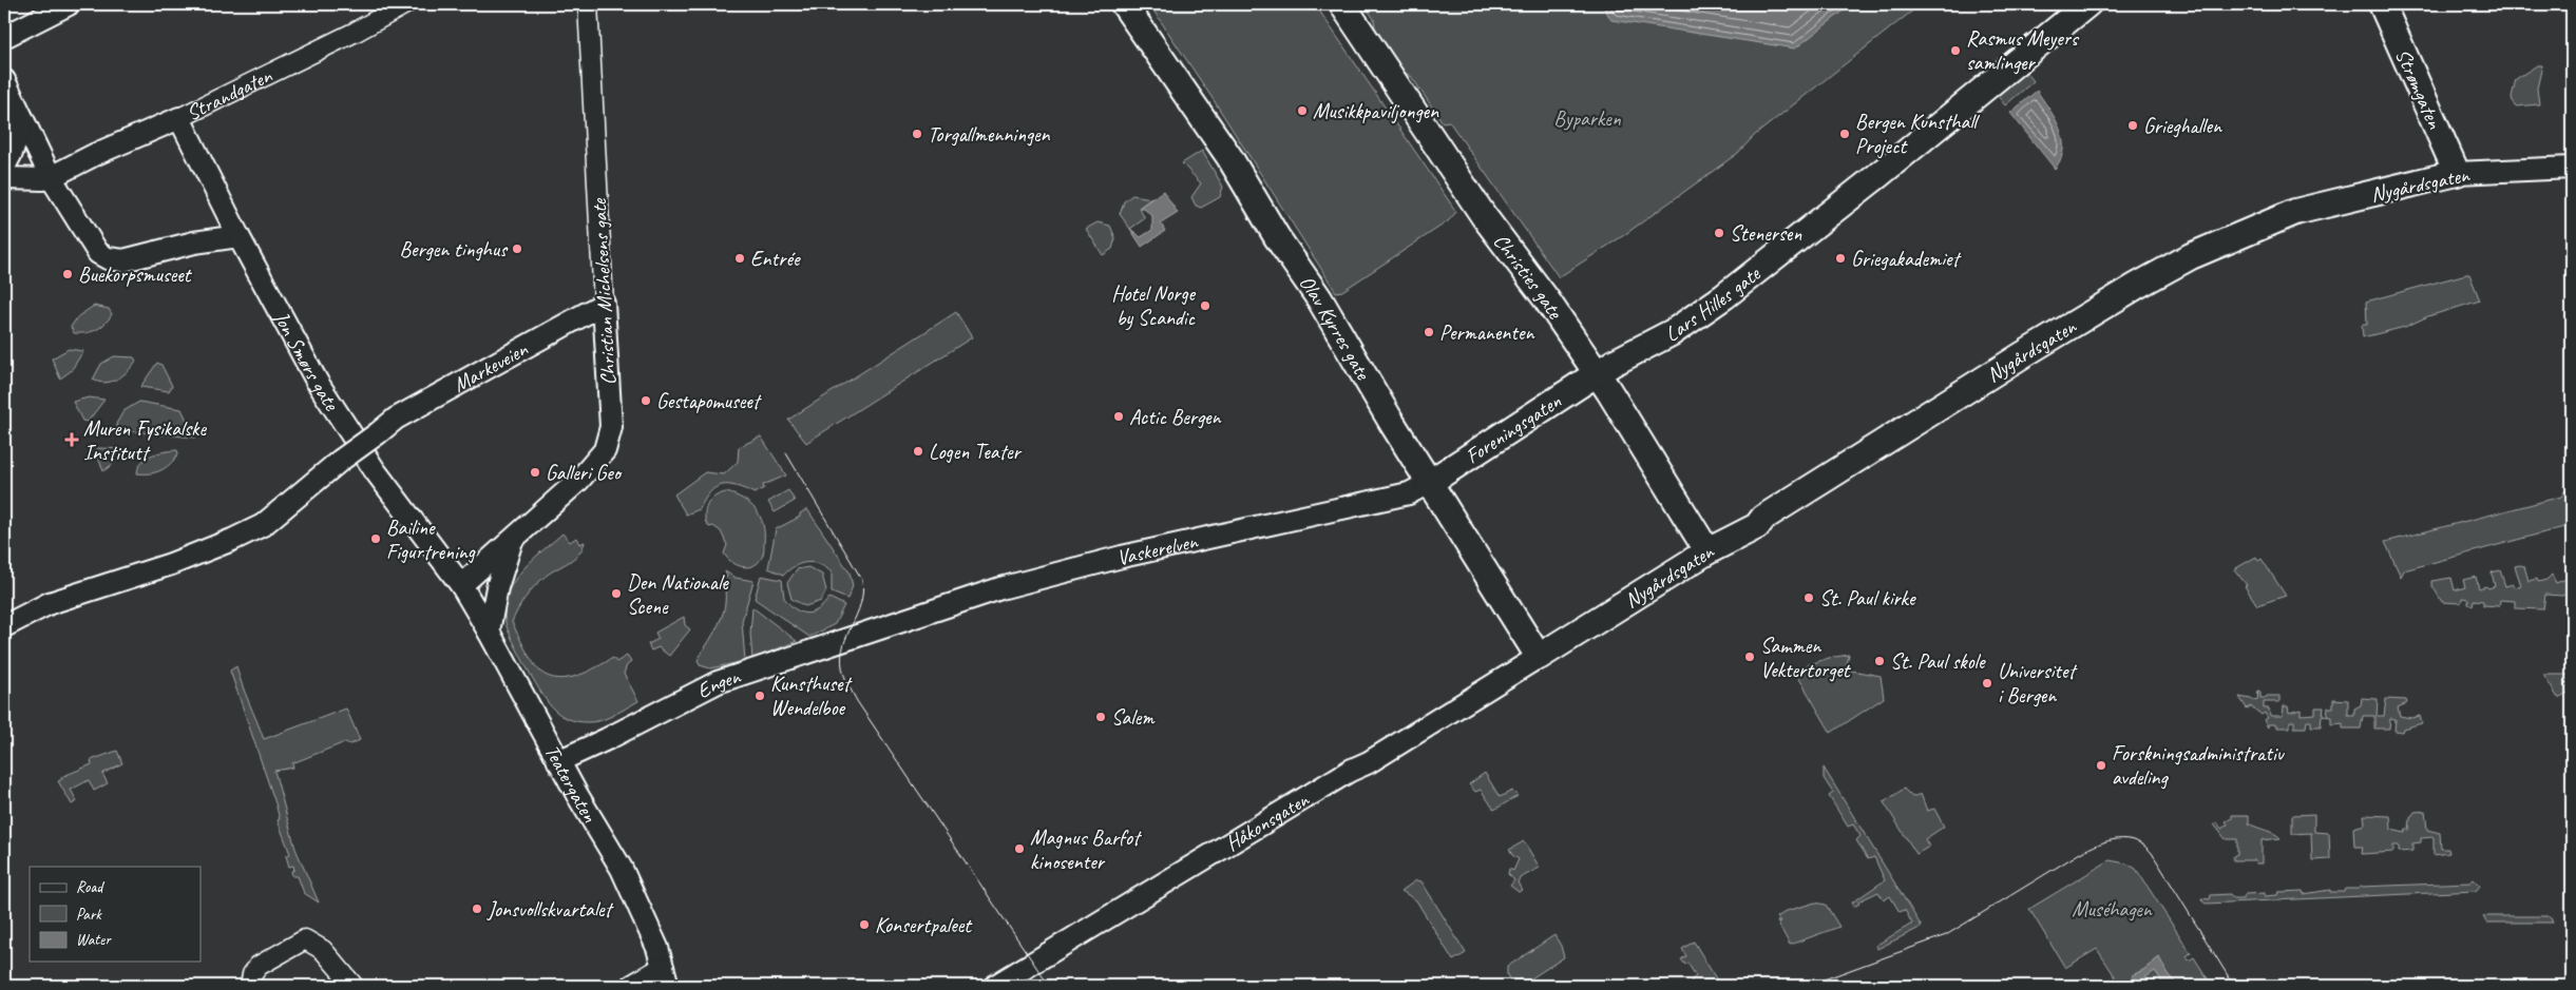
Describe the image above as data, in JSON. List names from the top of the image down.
{
  "streets": {
    "highway": [
      "Strømgaten",
      "Nygårdsgaten",
      "Christies gate",
      "Lars Hilles gate",
      "Olav Kyrres gate",
      "Foreningsgaten"
    ],
    "main road": [
      "Strandgaten",
      "Christian Michelsens gate",
      "Jon Smørs gate",
      "Markeveien",
      "Vaskerelven",
      "Engen",
      "Teatergaten",
      "Håkonsgaten"
    ]
  },
  "crossings": [
    ["Strømgaten", "Nygårdsgaten"],
    ["Strandgaten", "Jon Smørs gate"],
    ["Nygårdsgaten", "Christies gate"],
    ["Nygårdsgaten", "Olav Kyrres gate"],
    ["Nygårdsgaten", "Håkonsgaten"],
    ["Christies gate", "Lars Hilles gate"],
    ["Christies gate", "Foreningsgaten"],
    ["Christian Michelsens gate", "Jon Smørs gate"],
    ["Christian Michelsens gate", "Markeveien"],
    ["Christian Michelsens gate", "Teatergaten"],
    ["Lars Hilles gate", "Foreningsgaten"],
    ["Olav Kyrres gate", "Foreningsgaten"],
    ["Olav Kyrres gate", "Vaskerelven"],
    ["Olav Kyrres gate", "Håkonsgaten"],
    ["Jon Smørs gate", "Teatergaten"],
    ["Foreningsgaten", "Vaskerelven"],
    ["Vaskerelven", "Engen"],
    ["Engen", "Teatergaten"]
  ],
  "parks": ["Byparken", "Muséhagen"],
  "places": {
    "other": [
      "Rasmus Meyers samlinger",
      "Musikkpaviljongen",
      "Grieghallen",
      "Torgallmenningen",
      "Bergen Kunsthall Project",
      "Stenersen",
      "Bergen tinghus",
      "Entrée",
      "Griegakademiet",
      "Buekorpsmuseet",
      "Hotel Norge by Scandic",
      "Permanenten",
      "Gestapomuseet",
      "Actic Bergen",
      "Logen Teater",
      "Galleri Geo",
      "Bailine Figurtrening",
      "Den Nationale Scene",
      "St. Paul kirke",
      "Sammen Vektertorget",
      "St. Paul skole",
      "Universitet i Bergen",
      "Kunsthuset Wendelboe",
      "Salem",
      "Forskningsadministrativ avdeling",
      "Magnus Barfot kinosenter",
      "Jonsvollskvartalet",
      "Konsertpaleet"
    ],
    "health": ["Muren Fysikalske Institutt"]
  },
  "legend": ["Road", "Park", "Water"]
}
